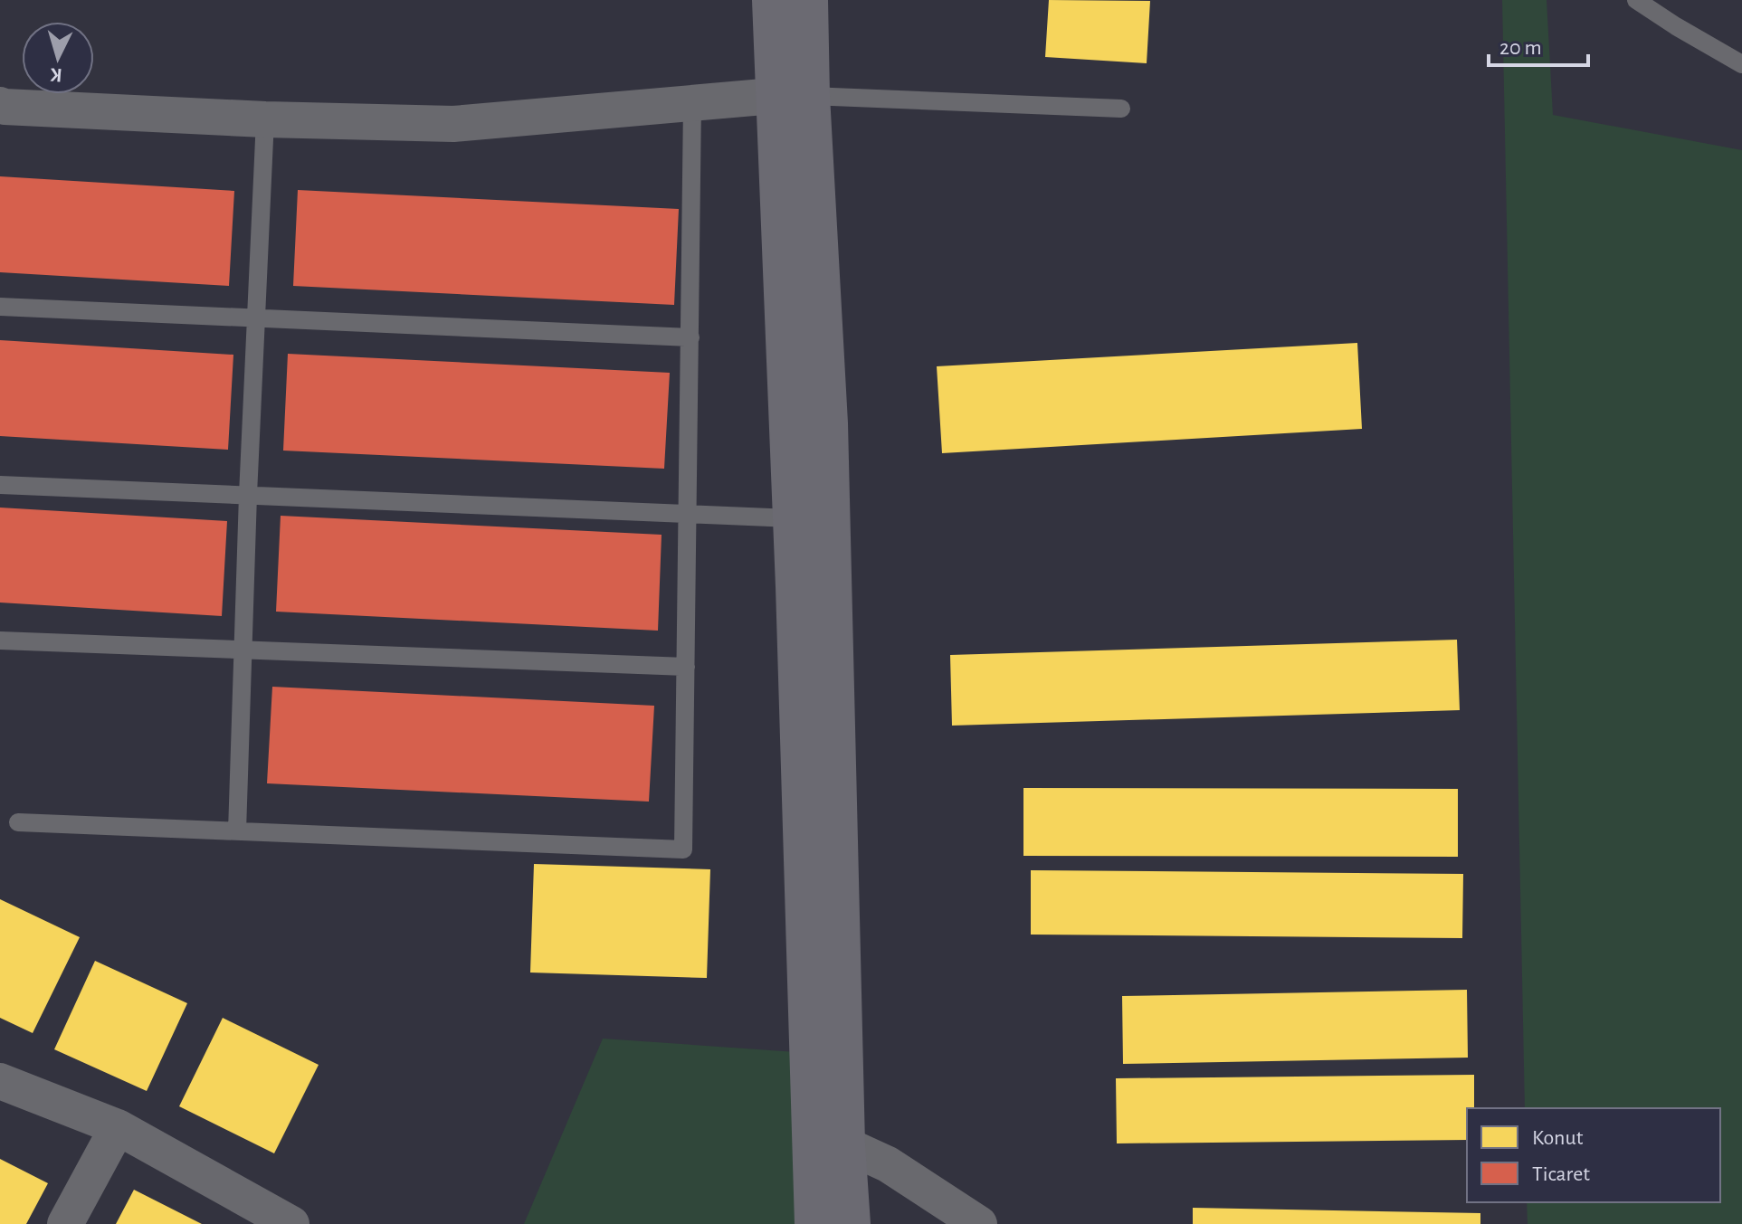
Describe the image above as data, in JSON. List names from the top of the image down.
{
  "legend": ["Konut", "Ticaret"],
  "scale_bar": "20 m",
  "north": "bottom"
}
